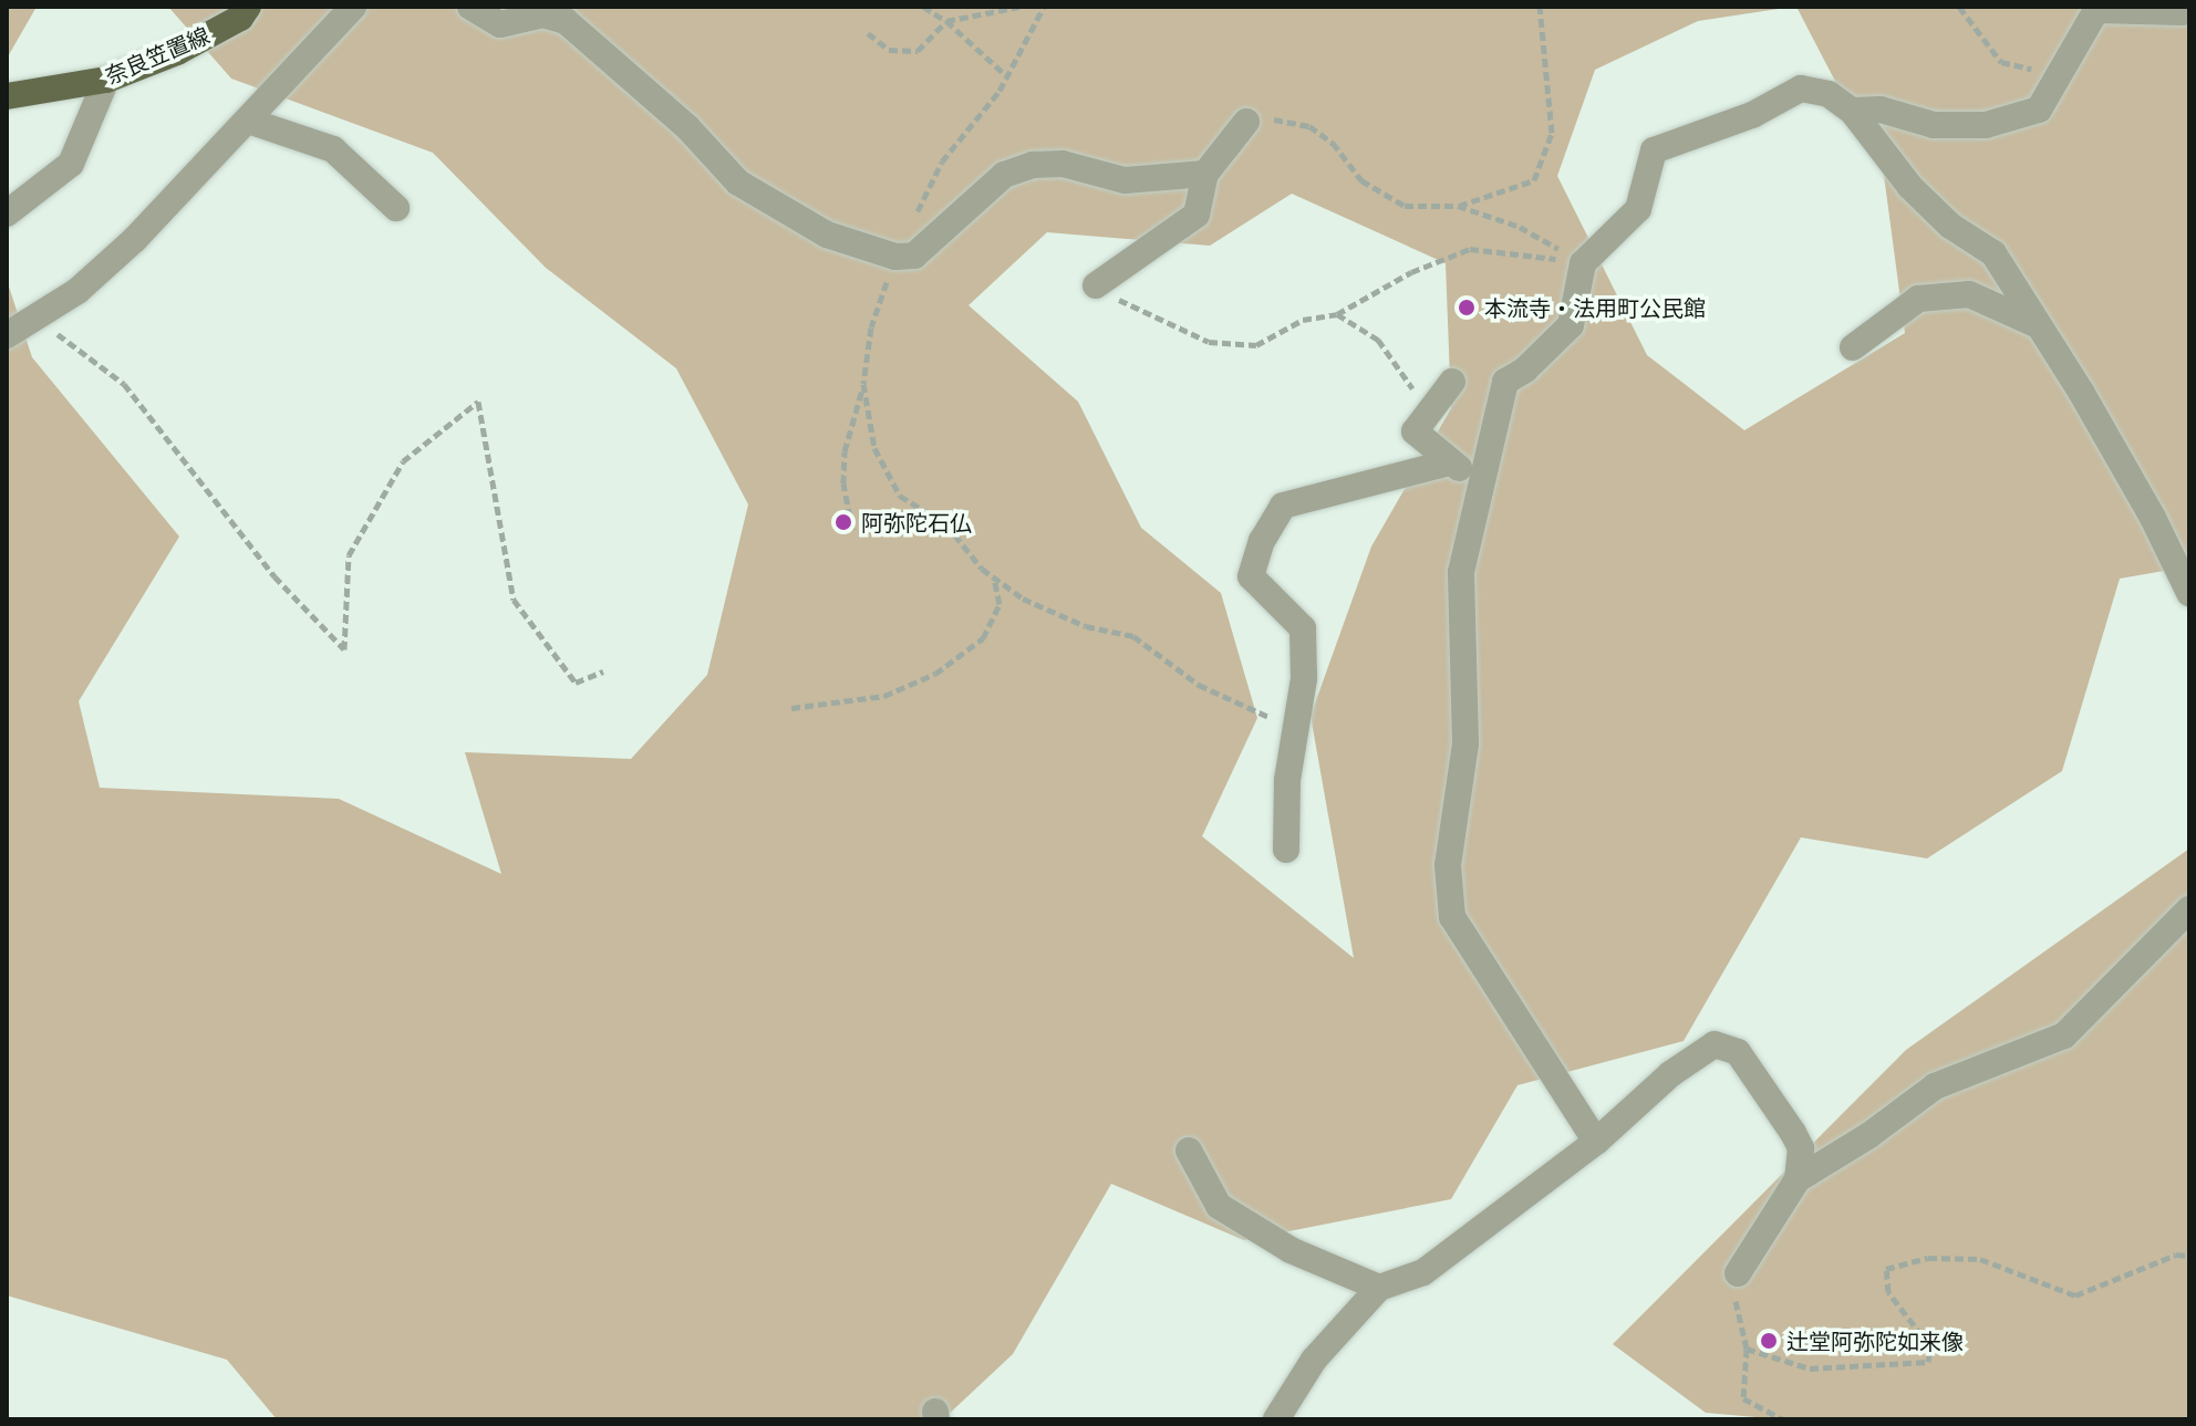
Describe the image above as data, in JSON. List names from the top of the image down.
{
  "streets": {
    "main road": ["奈良笠置線"]
  },
  "places": ["本流寺・法用町公民館", "阿弥陀石仏", "辻堂阿弥陀如来像"]
}
